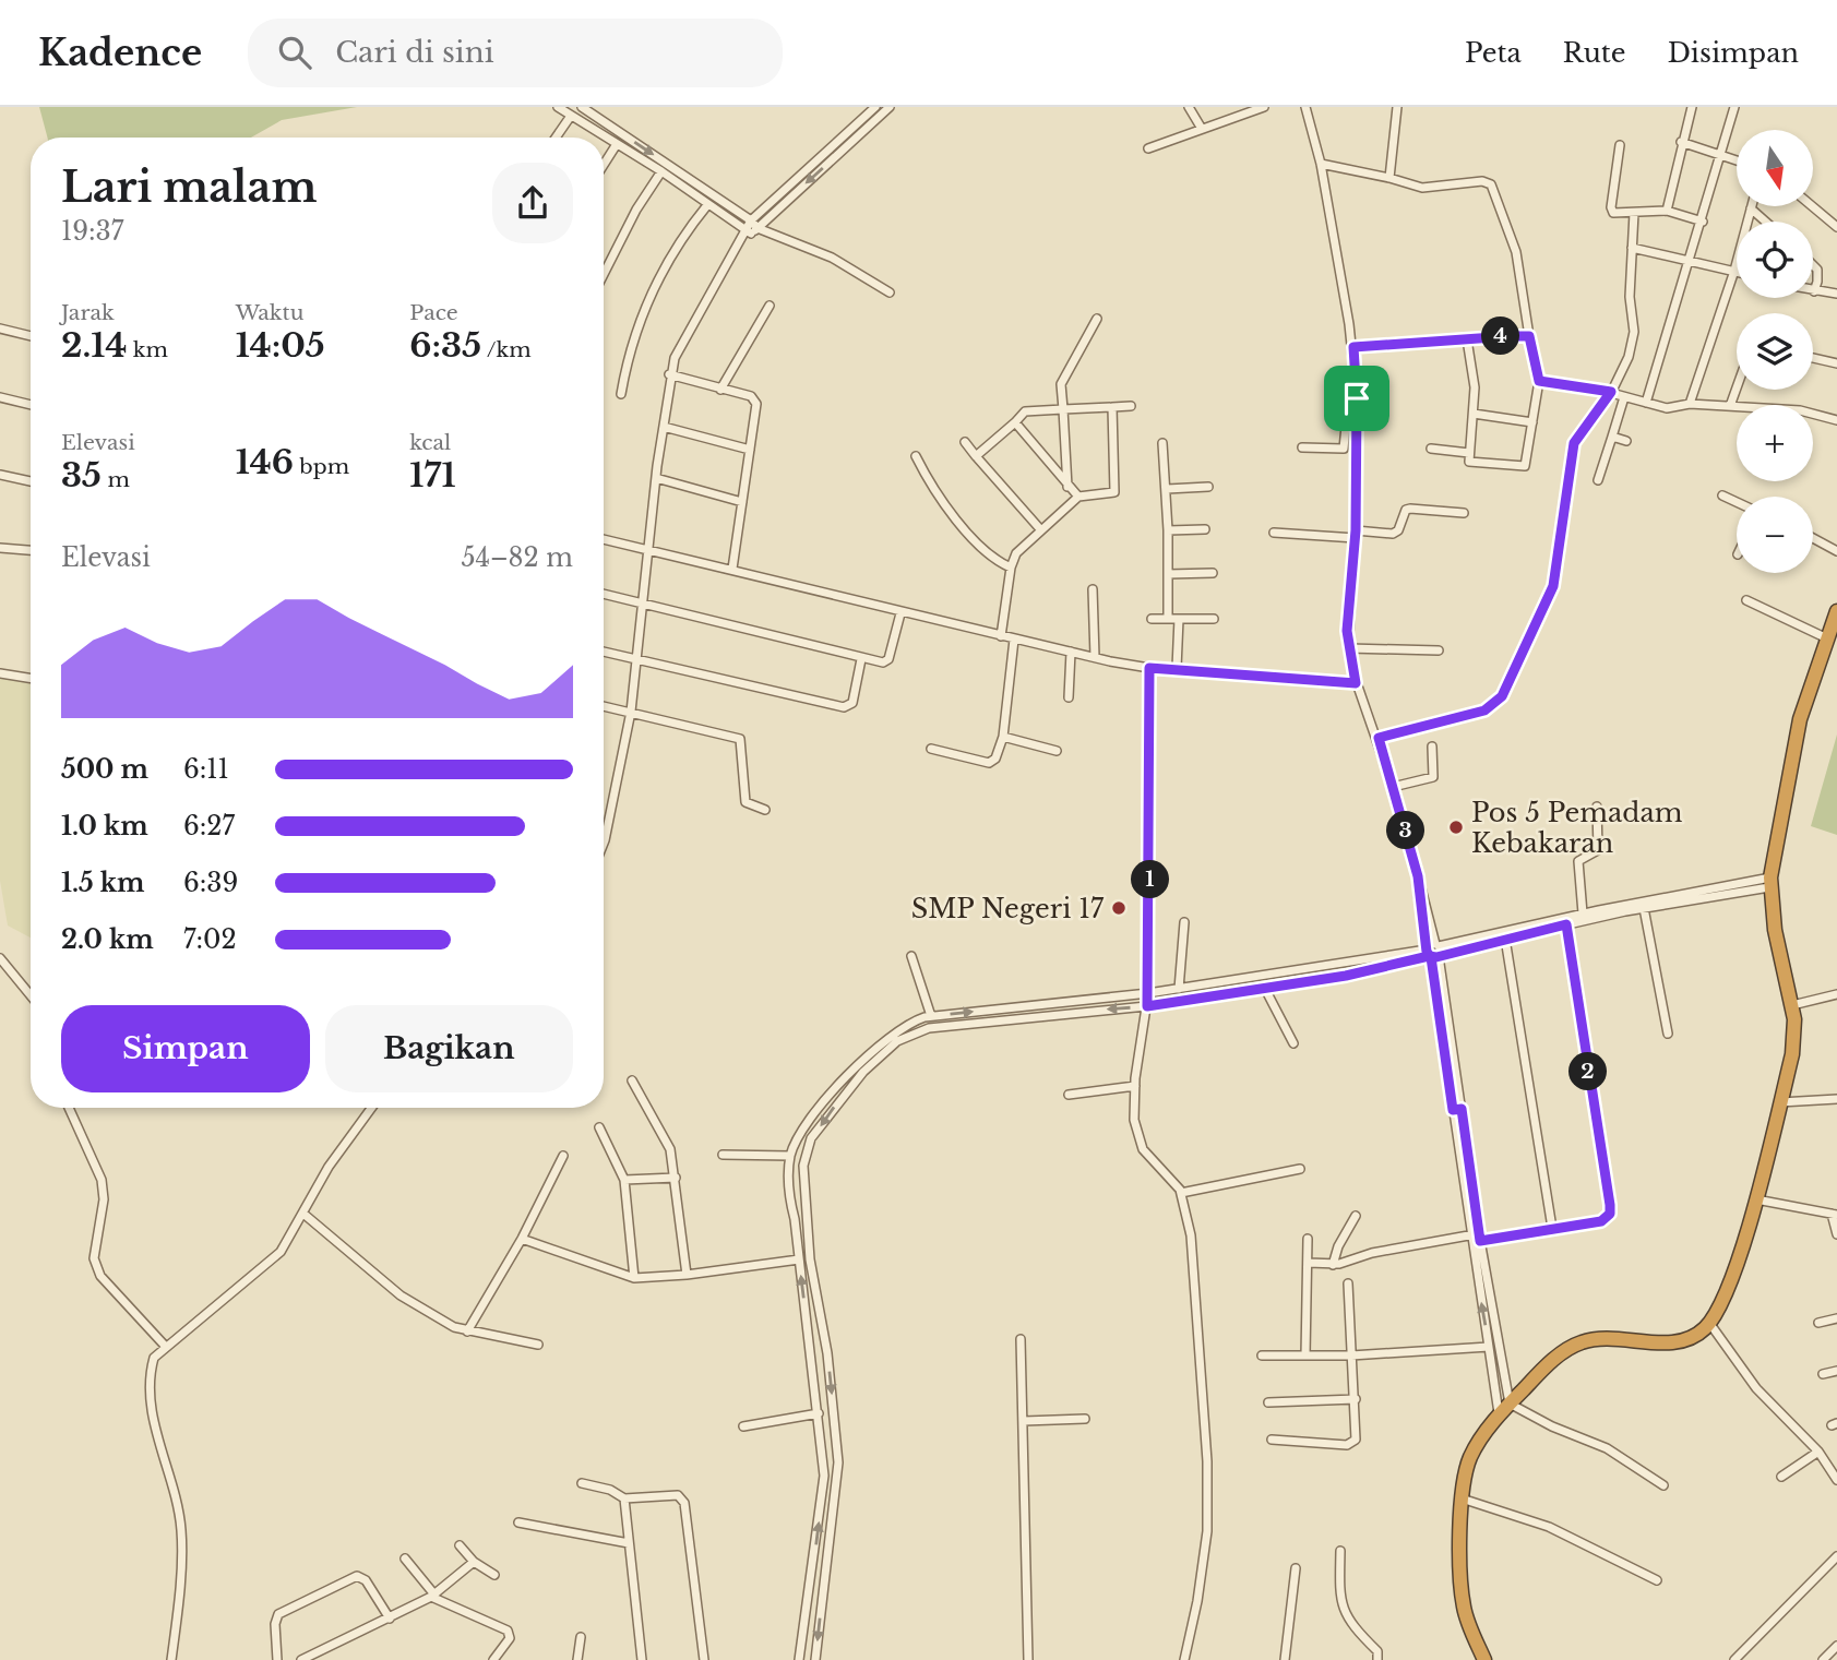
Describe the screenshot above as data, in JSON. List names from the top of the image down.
{
  "places": ["Pos 5 Pemadam Kebakaran", "SMP Negeri 17"],
  "north": "bottom",
  "page": {
    "header": "Kadence",
    "search": "Cari di sini",
    "nav": ["Peta", "Rute", "Disimpan"],
    "map_buttons": ["+", "−"],
    "heading": ["Lari malam", "19:37"],
    "stats": [
      ["Jarak", "2.14 km"],
      ["Waktu", "14:05"],
      ["Pace", "6:35 /km"],
      ["Elevasi", "35 m"],
      ["146 bpm"],
      ["kcal", "171"]
    ],
    "pins": [
      "4",
      "3",
      "1",
      "2"
    ],
    "chart": ["Elevasi", "54–82 m"],
    "list": [
      {
        "name": "500 m",
        "note": "6:11"
      },
      {
        "name": "1.0 km",
        "note": "6:27"
      },
      {
        "name": "1.5 km",
        "note": "6:39"
      },
      {
        "name": "2.0 km",
        "note": "7:02"
      }
    ],
    "buttons": ["Simpan", "Bagikan"]
  }
}
